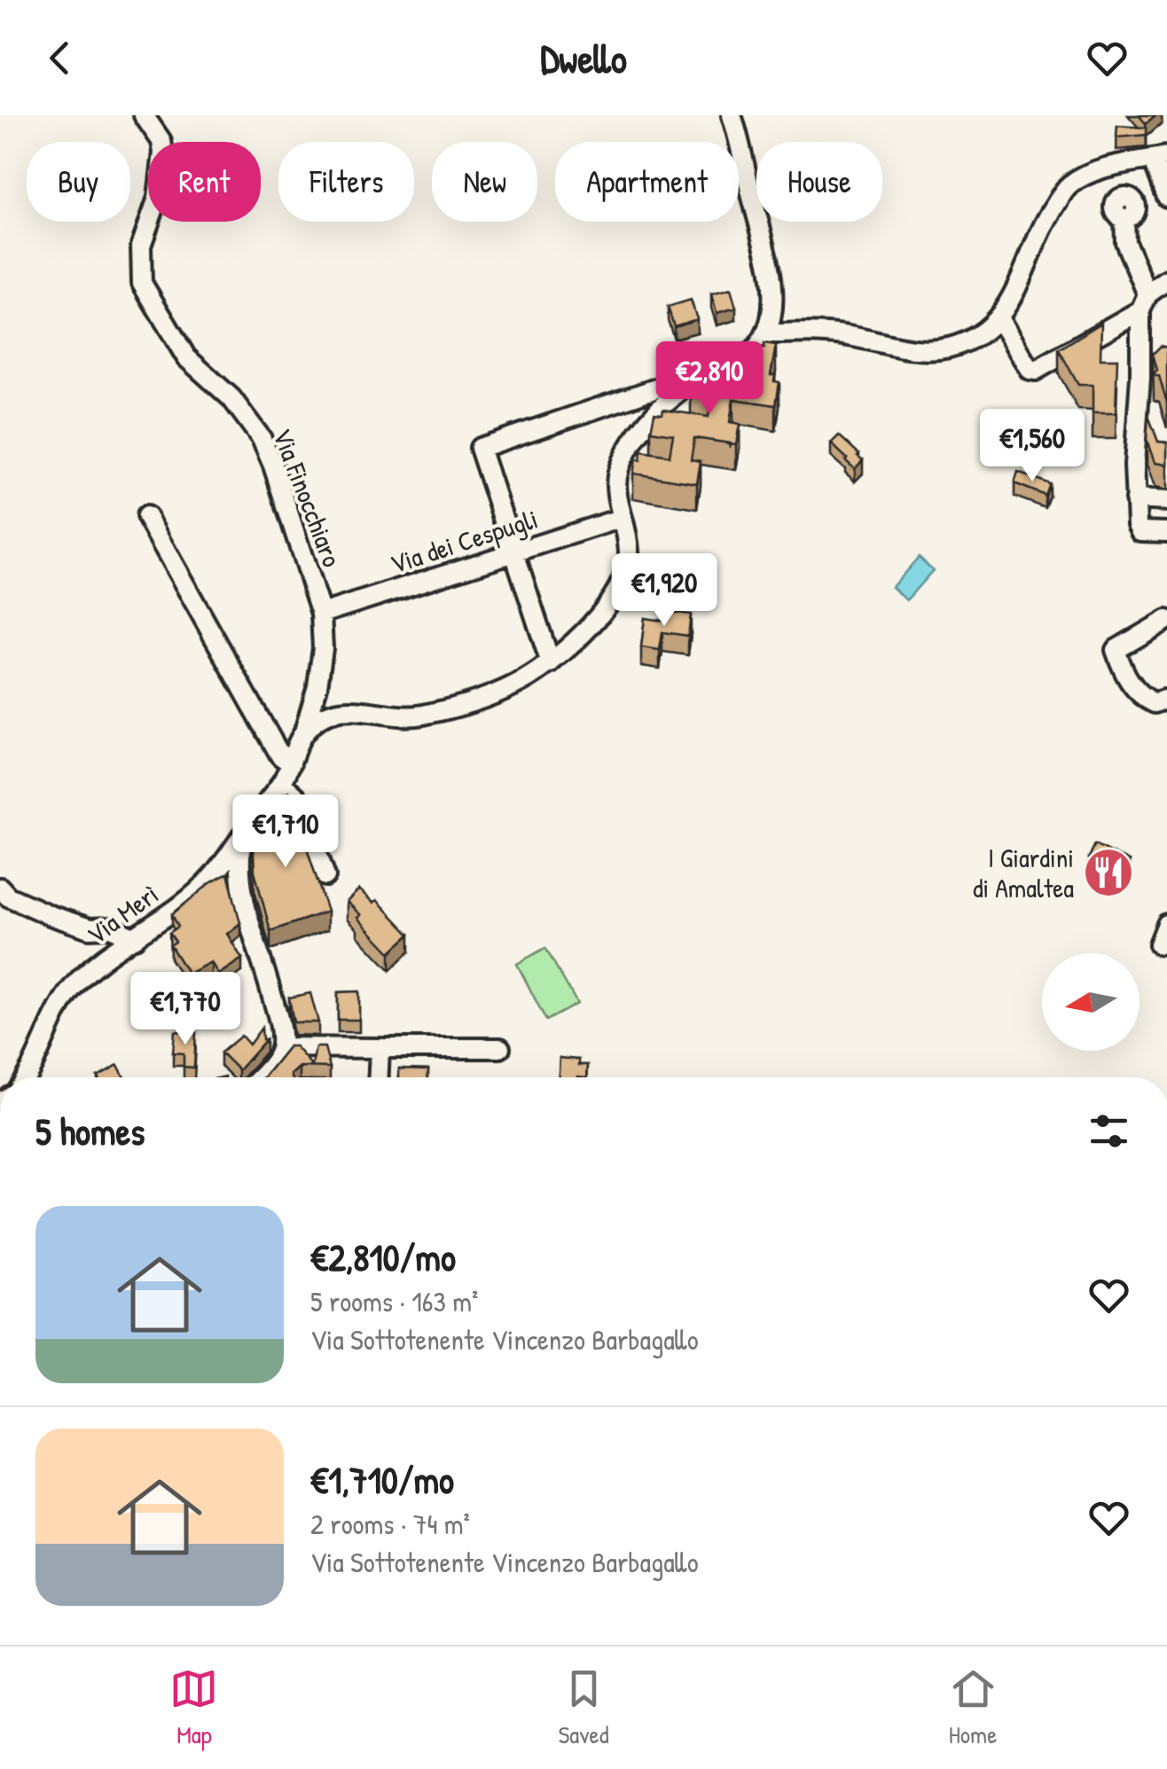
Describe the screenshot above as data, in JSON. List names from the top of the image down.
{
  "streets": {
    "street": ["Via Finocchiaro", "Via dei Cespugli", "Via Merì"]
  },
  "crossings": [
    ["Via Finocchiaro", "Via dei Cespugli"],
    ["Via Finocchiaro", "Via Merì"]
  ],
  "places": {
    "restaurant": ["I Giardini di Amaltea"]
  },
  "north": "left",
  "page": {
    "header": "Dwello",
    "chip": [
      "Buy",
      "Rent",
      "Filters",
      "New",
      "Apartment",
      "House"
    ],
    "price": [
      "€2,810",
      "€1,560",
      "€1,920",
      "€1,710",
      "€1,770"
    ],
    "heading": "5 homes",
    "list": [
      {
        "name": "€2,810/mo",
        "note": "5 rooms · 163 m² · Via Sottotenente Vincenzo Barbagallo"
      },
      {
        "name": "€1,710/mo",
        "note": "2 rooms · 74 m² · Via Sottotenente Vincenzo Barbagallo"
      }
    ],
    "tabs": ["Map", "Saved", "Home"]
  }
}
